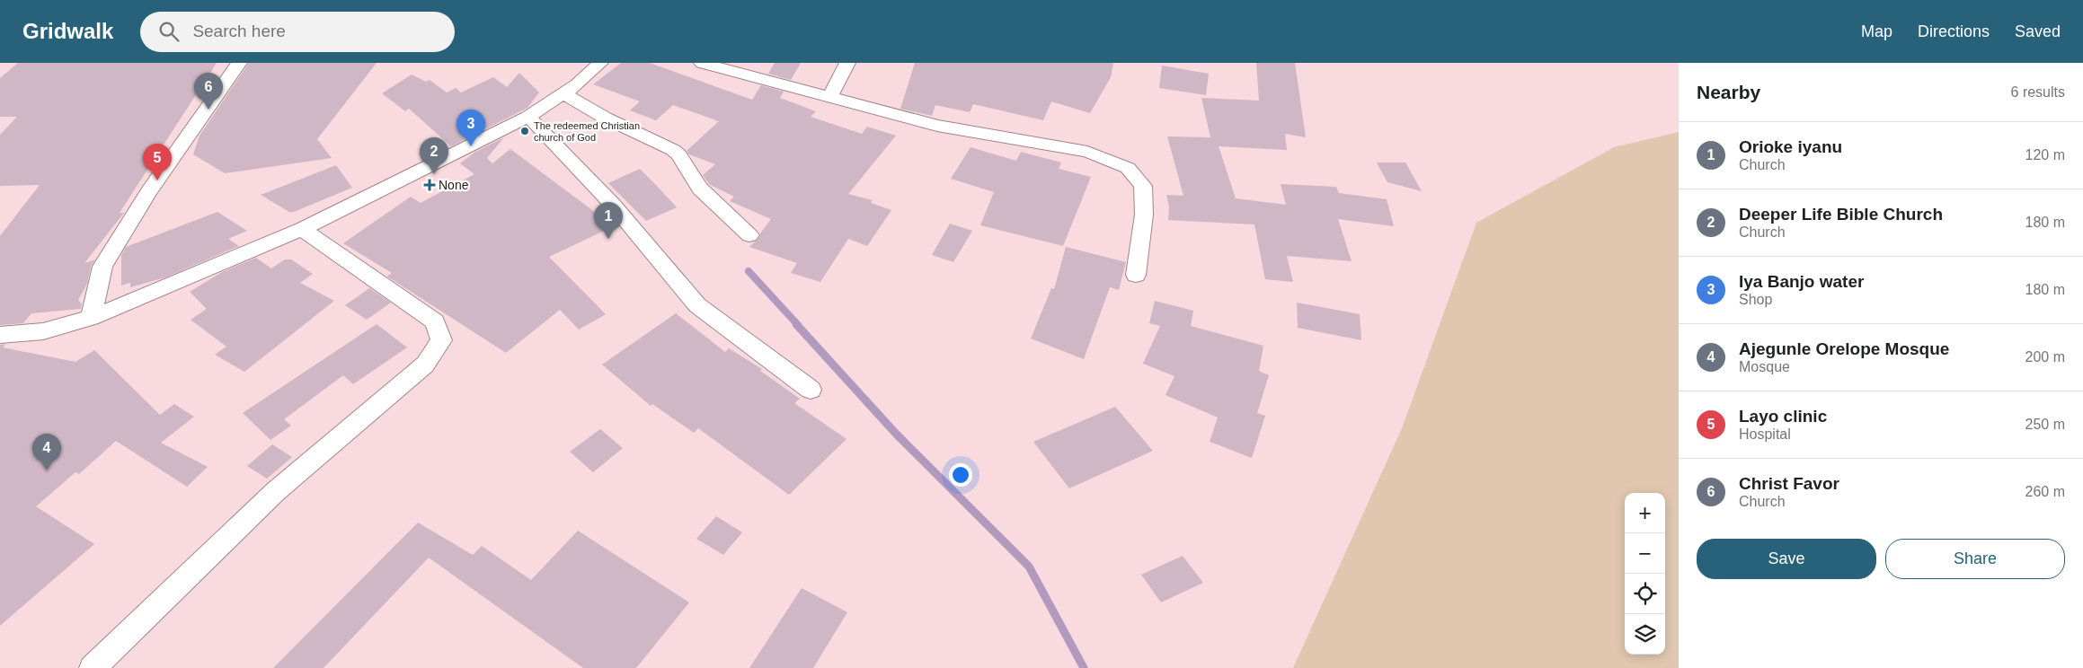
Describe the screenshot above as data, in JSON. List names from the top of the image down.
{
  "places": {
    "other": ["The redeemed Christian church of God"],
    "health": ["None"]
  },
  "page": {
    "header": "Gridwalk",
    "search": "Search here",
    "nav": ["Map", "Directions", "Saved"],
    "heading": ["Nearby", "6 results"],
    "pins": [
      "6",
      "3",
      "2",
      "5",
      "1",
      "4"
    ],
    "list": [
      {
        "mark": "1",
        "name": "Orioke iyanu",
        "note": "Church",
        "value": "120 m"
      },
      {
        "mark": "2",
        "name": "Deeper Life Bible Church",
        "note": "Church",
        "value": "180 m"
      },
      {
        "mark": "3",
        "name": "Iya Banjo water",
        "note": "Shop",
        "value": "180 m"
      },
      {
        "mark": "4",
        "name": "Ajegunle Orelope Mosque",
        "note": "Mosque",
        "value": "200 m"
      },
      {
        "mark": "5",
        "name": "Layo clinic",
        "note": "Hospital",
        "value": "250 m"
      },
      {
        "mark": "6",
        "name": "Christ Favor",
        "note": "Church",
        "value": "260 m"
      }
    ],
    "map_buttons": ["+", "−"],
    "buttons": ["Save", "Share"]
  }
}
